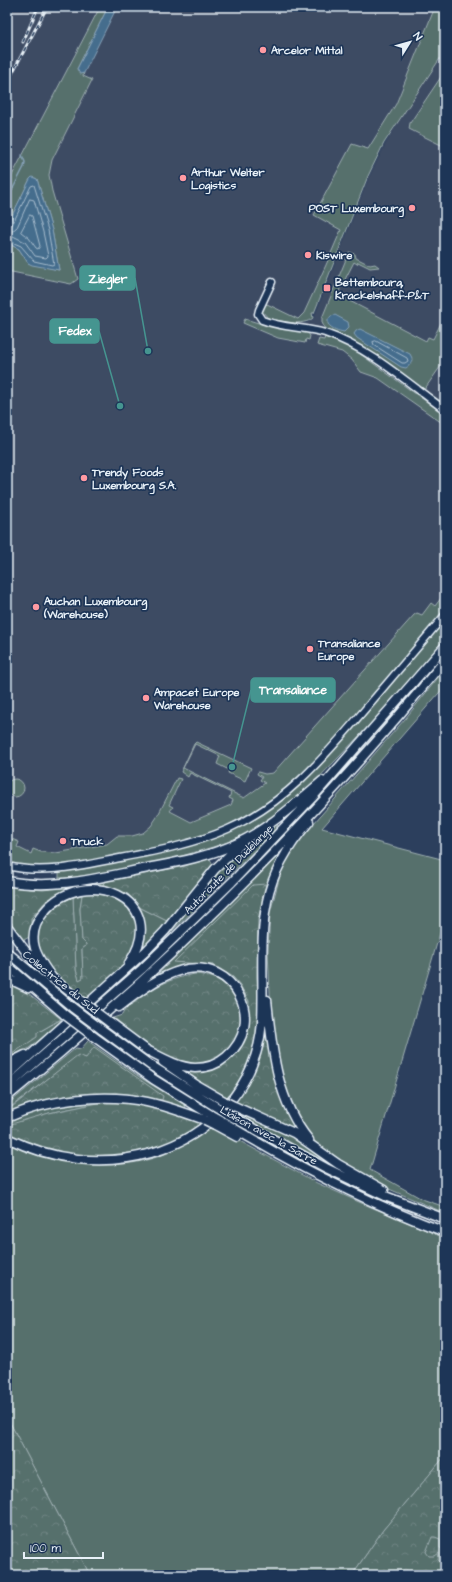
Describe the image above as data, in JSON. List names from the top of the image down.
{
  "streets": {
    "highway": ["Autoroute de Dudelange", "Collectrice du Sud", "Liaison avec la Sarre"]
  },
  "crossings": [
    ["Collectrice du Sud", "Liaison avec la Sarre"]
  ],
  "places": {
    "other": [
      "Arcelor Mittal",
      "Arthur Welter Logistics",
      "POST Luxembourg",
      "Kiswire",
      "Ziegler",
      "Fedex",
      "Trendy Foods Luxembourg S.A.",
      "Auchan Luxembourg (Warehouse)",
      "Transaliance Europe",
      "Ampacet Europe Warehouse",
      "Transaliance",
      "Truck"
    ],
    "transit": ["Bettembourg, Krackelshaff-P&T"]
  },
  "scale_bar": "100 m",
  "north": "top right"
}
